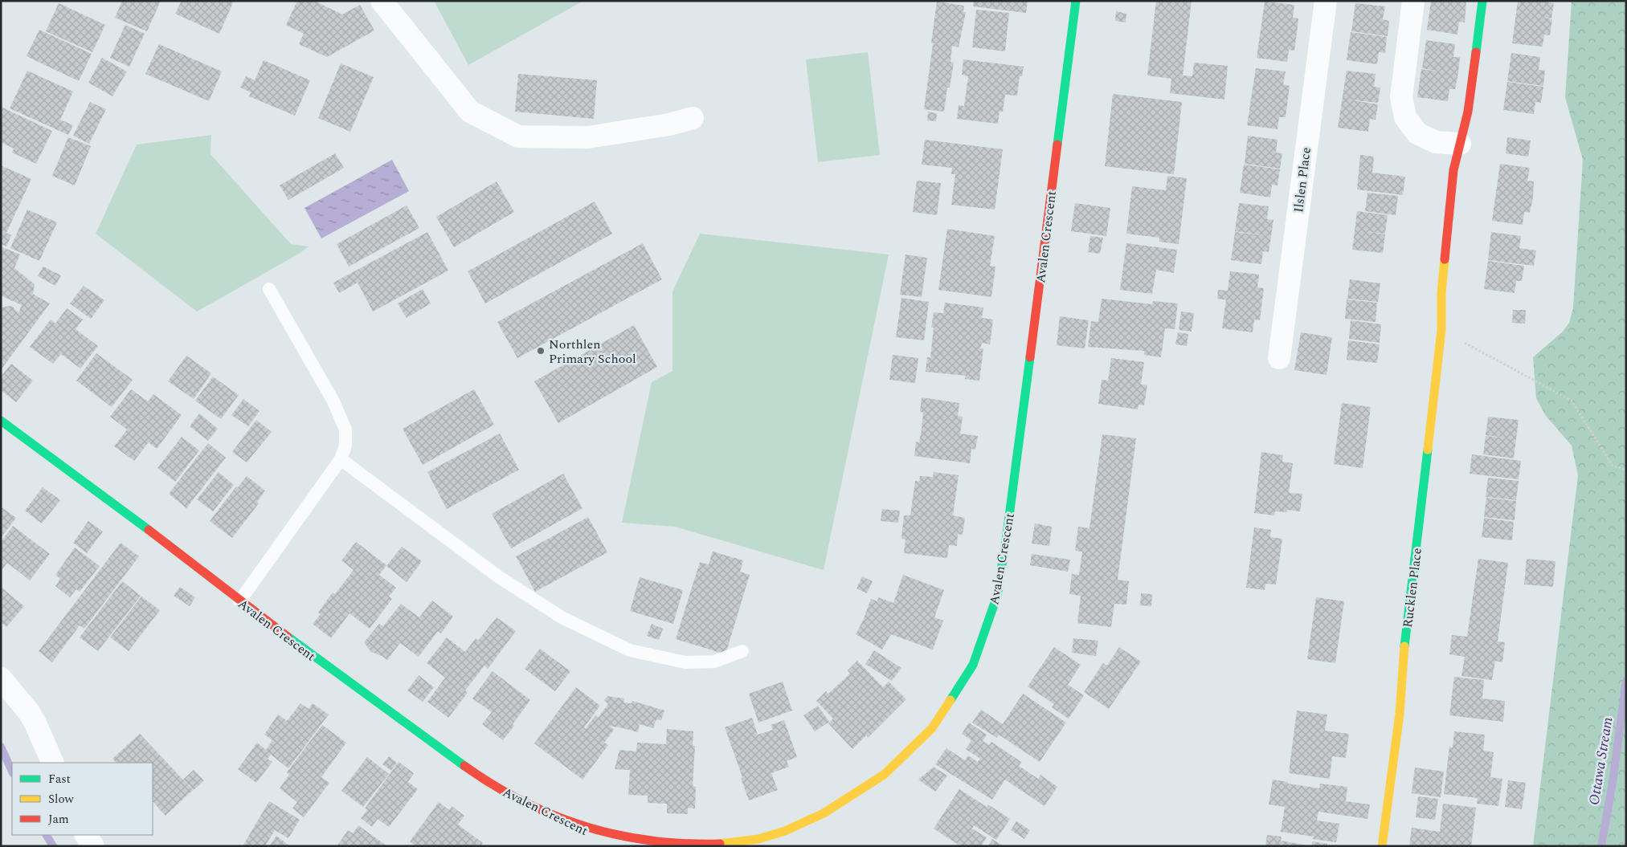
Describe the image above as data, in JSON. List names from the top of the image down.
{
  "streets": {
    "street": ["Ilslen Place", "Avalen Crescent", "Rucklen Place"]
  },
  "water": ["Ottawa Stream"],
  "places": ["Northlen Primary School"],
  "legend": ["Fast", "Slow", "Jam"]
}
